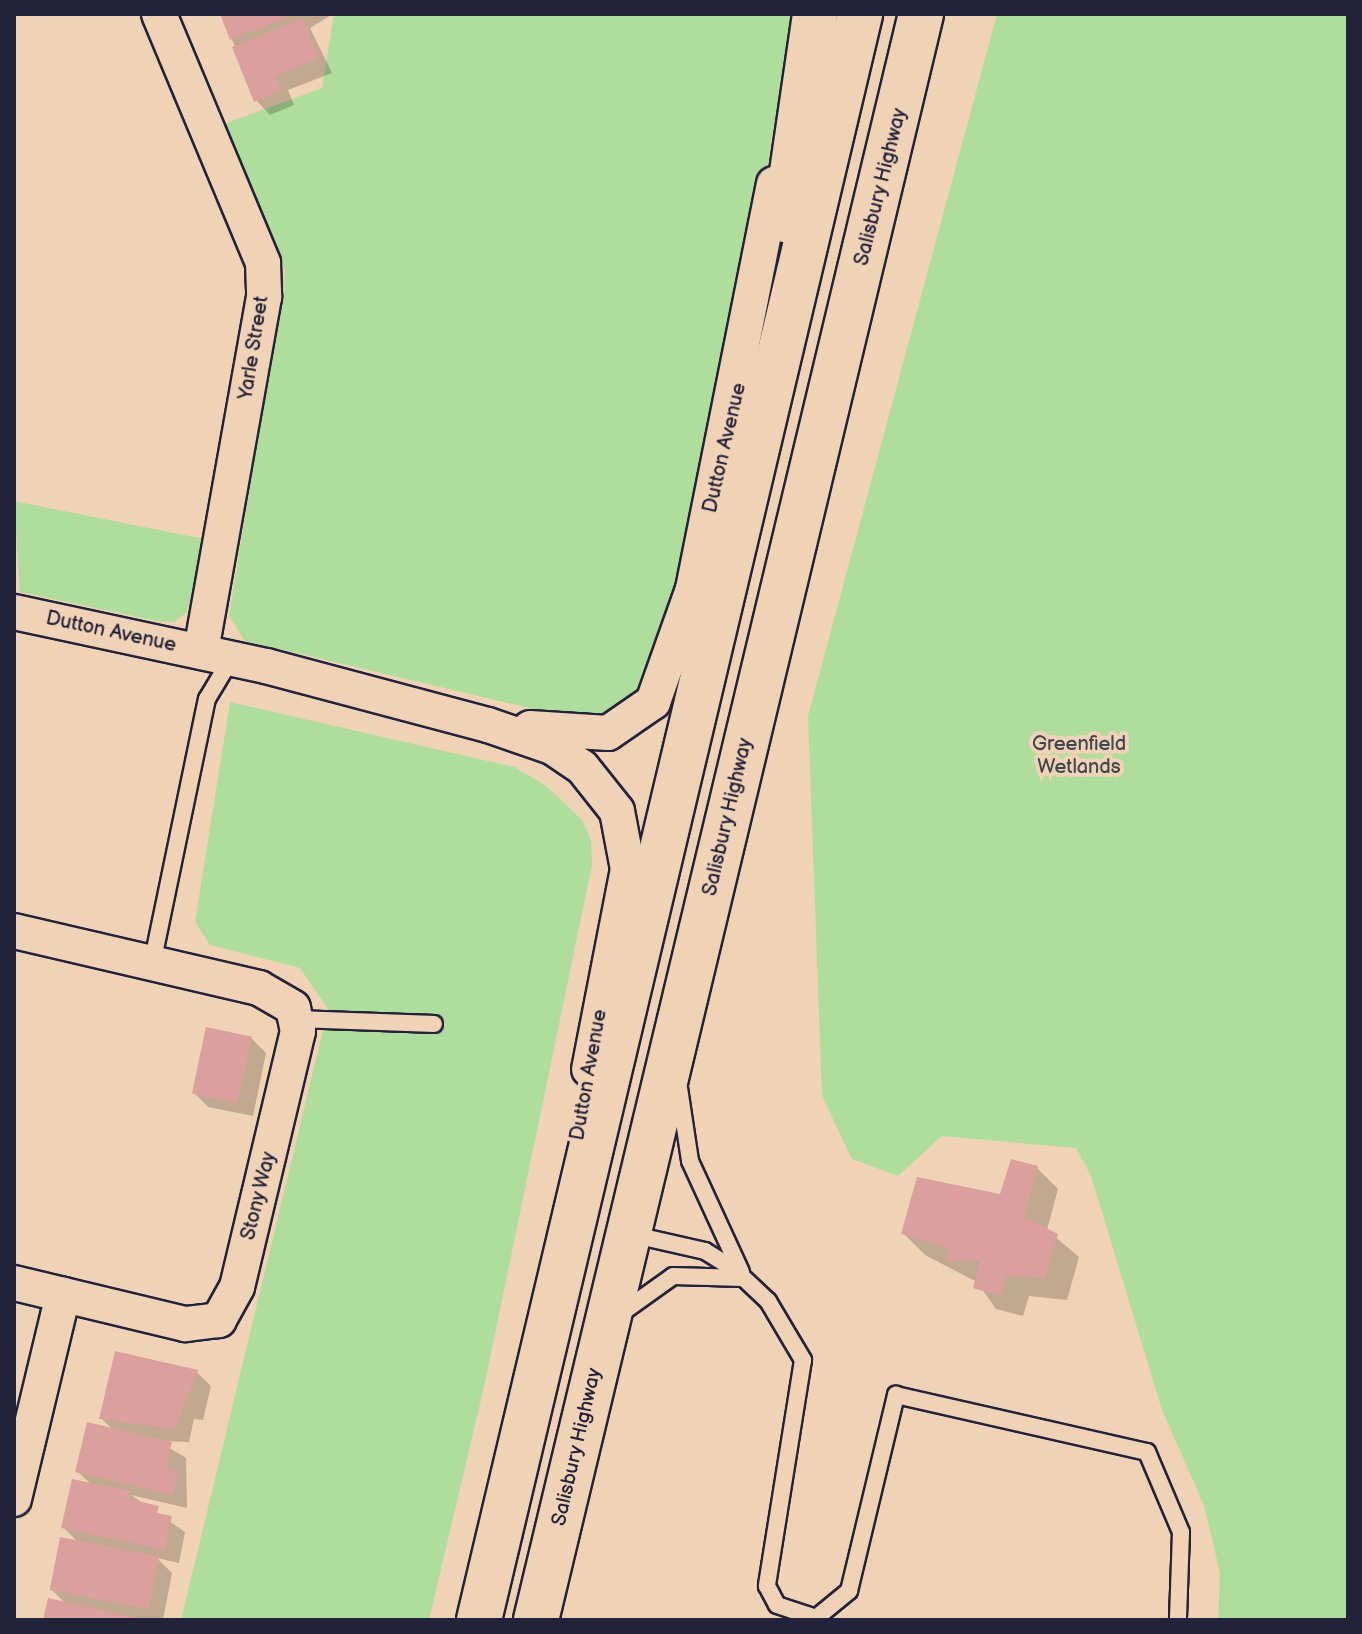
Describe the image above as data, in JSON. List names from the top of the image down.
{
  "streets": {
    "highway": ["Salisbury Highway"],
    "street": ["Yarle Street", "Dutton Avenue", "Stony Way"]
  },
  "crossings": [
    ["Yarle Street", "Dutton Avenue"]
  ],
  "parks": ["Greenfield Wetlands"]
}
